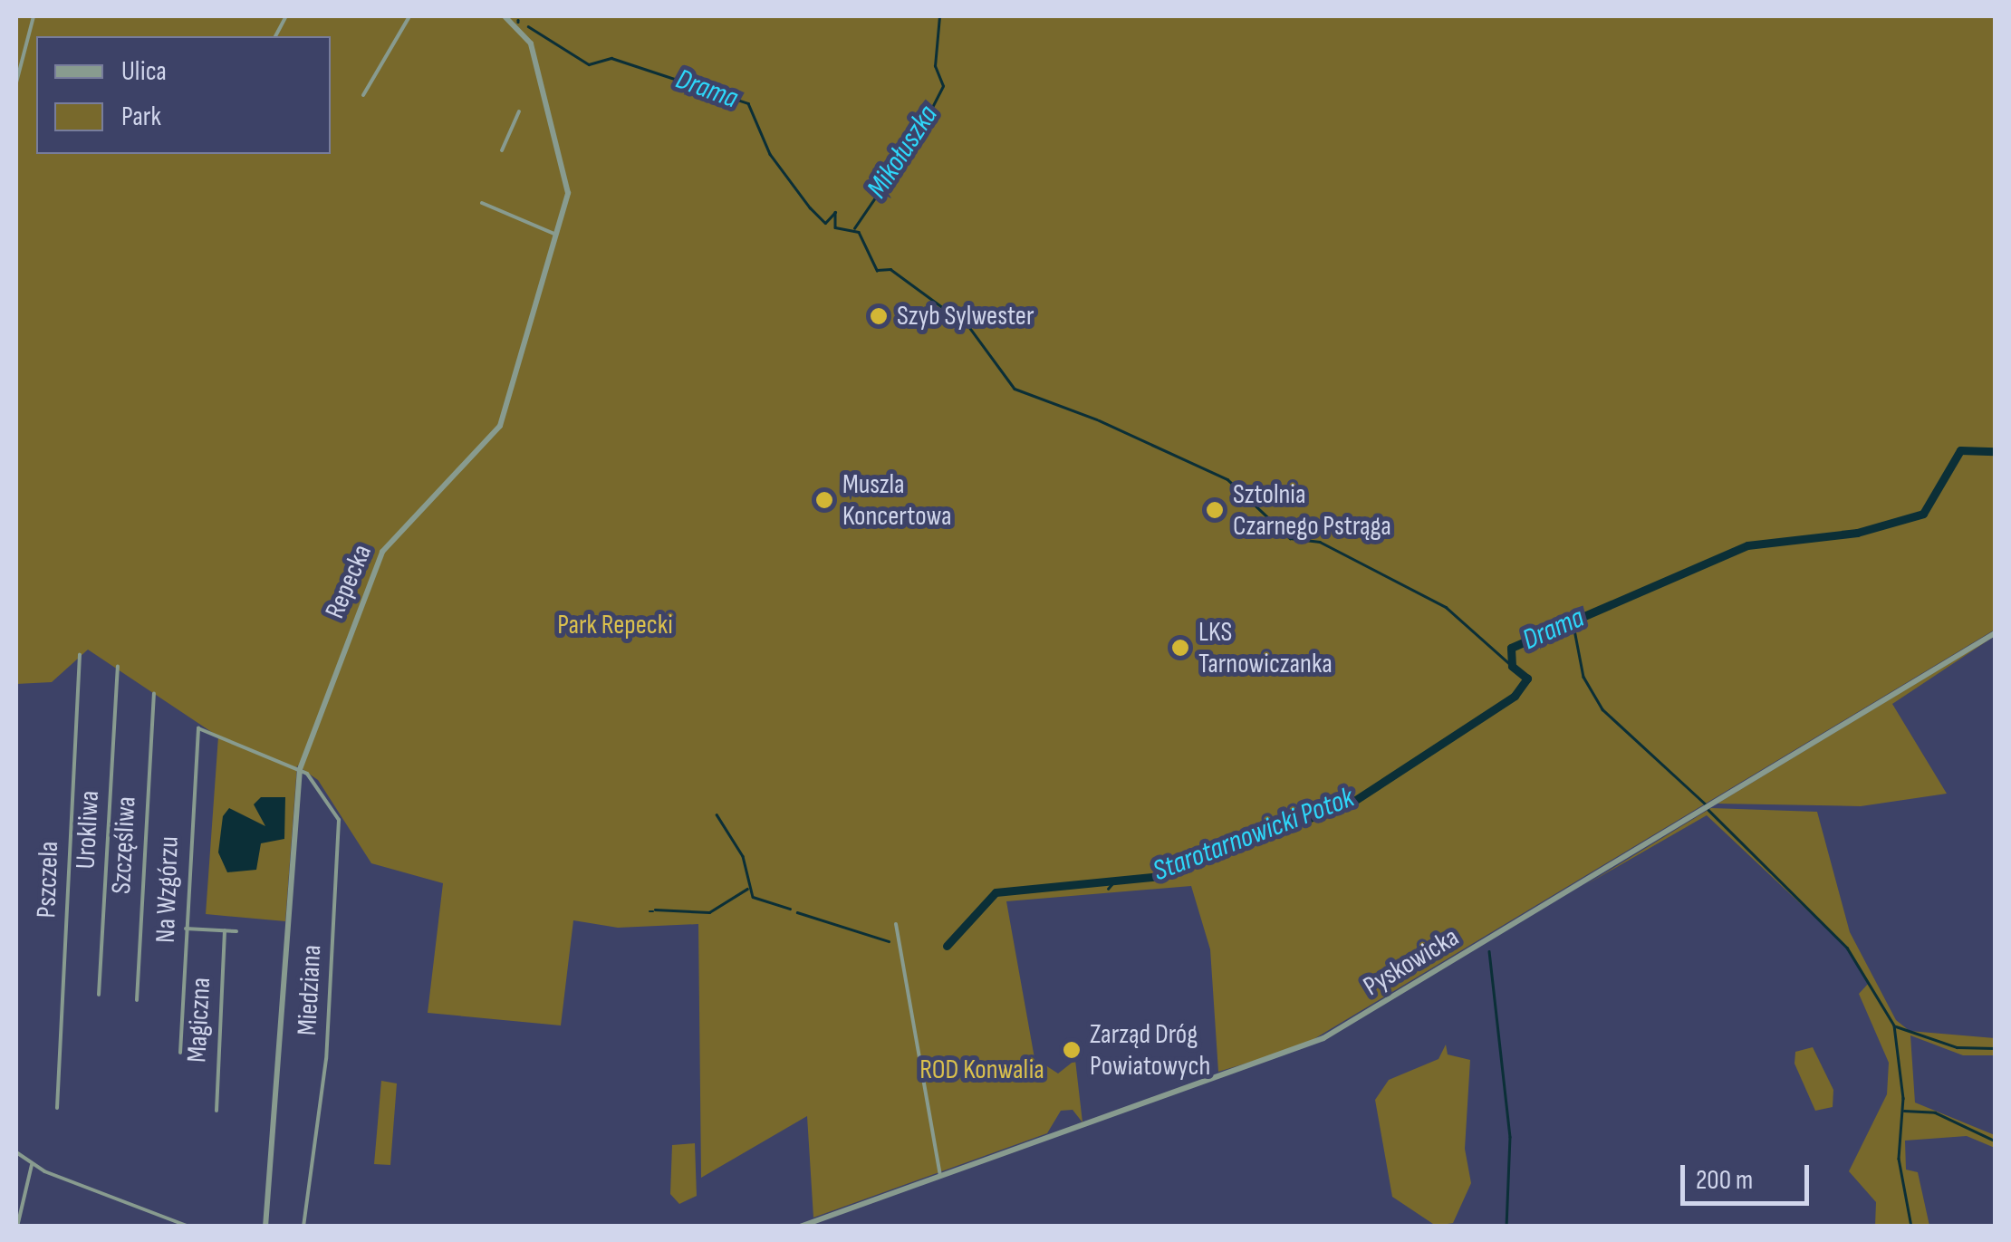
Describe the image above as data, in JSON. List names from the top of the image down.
{
  "streets": {
    "street": [
      "Repecka",
      "Urokliwa",
      "Szczęśliwa",
      "Pszczela",
      "Na Wzgórzu",
      "Pyskowicka",
      "Miedziana",
      "Magiczna"
    ]
  },
  "crossings": [
    ["Repecka", "Na Wzgórzu"],
    ["Repecka", "Miedziana"],
    ["Na Wzgórzu", "Miedziana"]
  ],
  "water": ["Drama", "Mikołuszka", "Starotarnowicki Potok"],
  "parks": ["Park Repecki", "ROD Konwalia"],
  "places": [
    "Szyb Sylwester",
    "Muszla Koncertowa",
    "Sztolnia Czarnego Pstrąga",
    "LKS Tarnowiczanka",
    "Zarząd Dróg Powiatowych"
  ],
  "legend": ["Ulica", "Park"],
  "scale_bar": "200 m"
}
